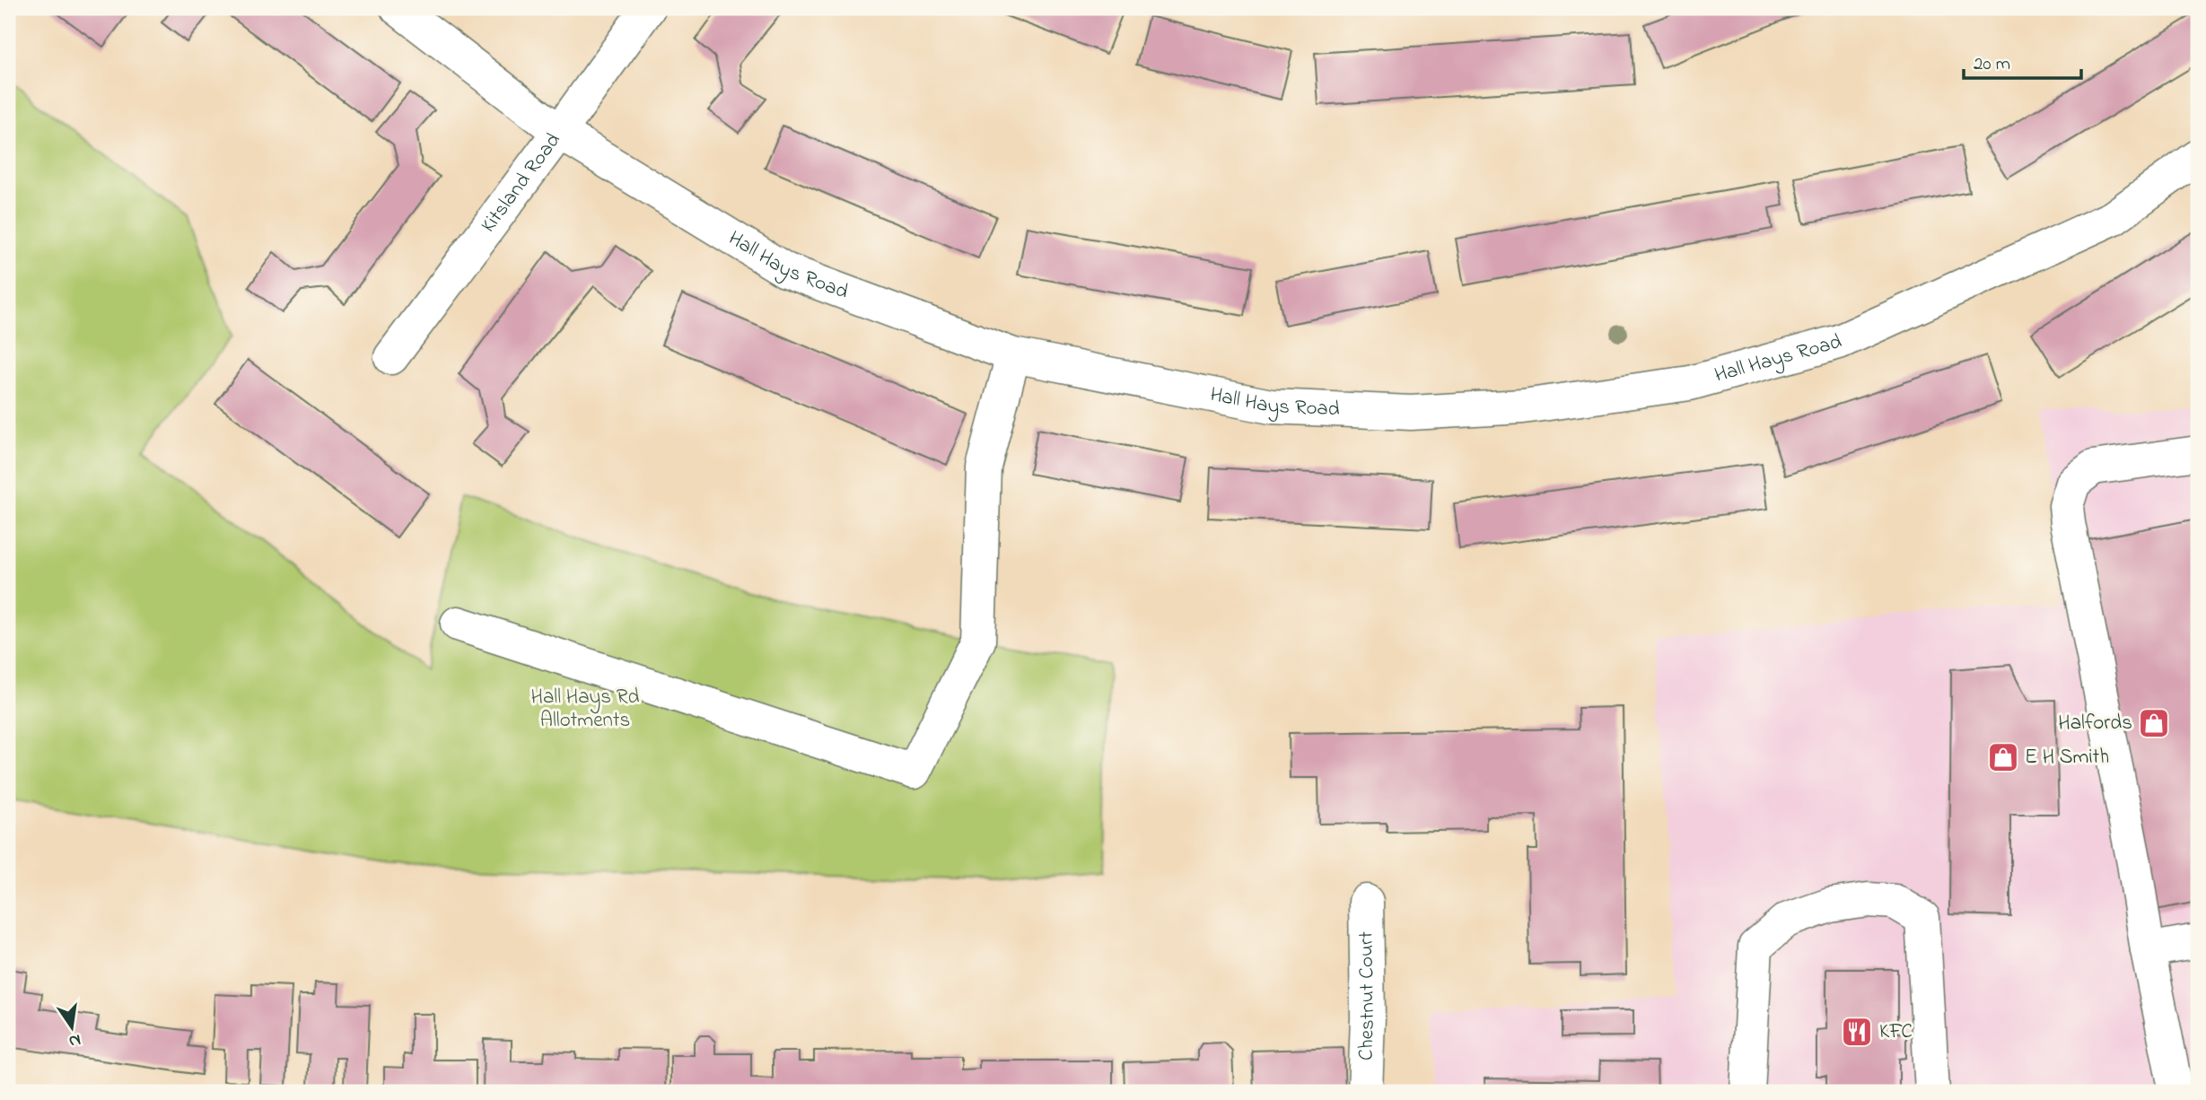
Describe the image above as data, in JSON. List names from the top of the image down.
{
  "streets": {
    "street": ["Kitsland Road", "Hall Hays Road", "Chestnut Court"]
  },
  "crossings": [
    ["Kitsland Road", "Hall Hays Road"]
  ],
  "parks": ["Hall Hays Rd Allotments"],
  "places": {
    "shop": ["Halfords", "E H Smith"],
    "restaurant": ["KFC"]
  },
  "scale_bar": "20 m",
  "north": "bottom"
}
